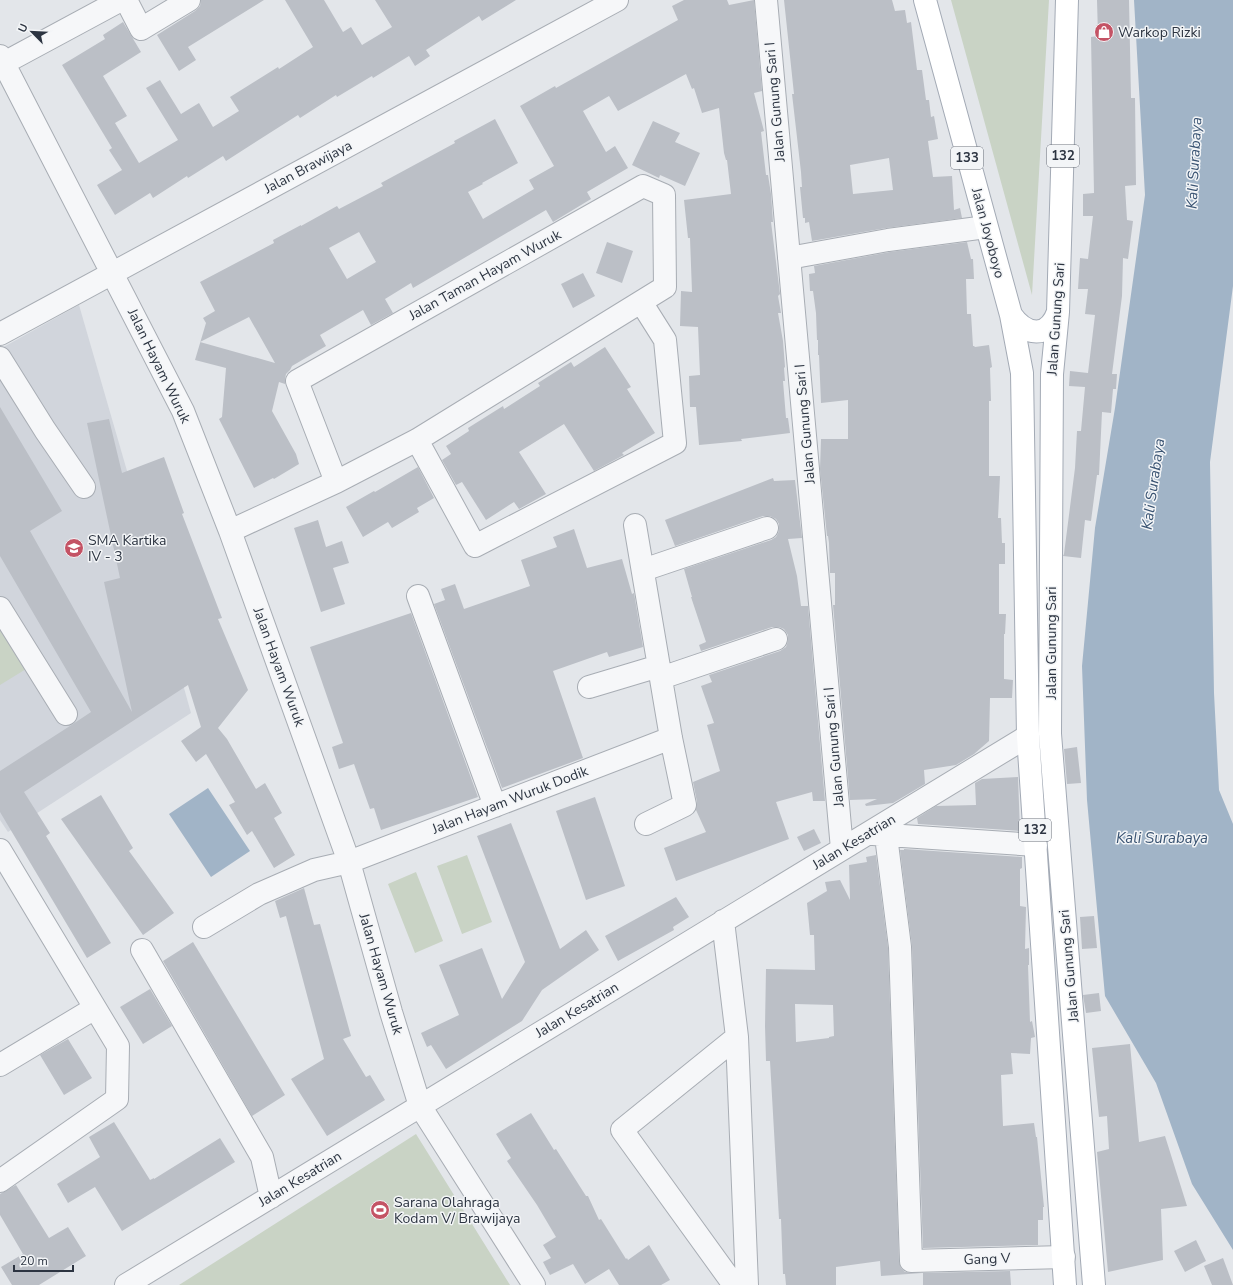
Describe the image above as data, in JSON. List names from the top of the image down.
{
  "streets": {
    "main road": [
      "132",
      "133",
      "Jalan Joyoboyo",
      "Jalan Gunung Sari"
    ],
    "street": [
      "Jalan Gunung Sari I",
      "Jalan Brawijaya",
      "Jalan Taman Hayam Wuruk",
      "Jalan Hayam Wuruk",
      "Jalan Hayam Wuruk Dodik",
      "Jalan Kesatrian",
      "Gang V"
    ]
  },
  "crossings": [
    ["Jalan Gunung Sari I", "Jalan Kesatrian"],
    ["Jalan Brawijaya", "Jalan Hayam Wuruk"],
    ["Jalan Joyoboyo", "Jalan Gunung Sari"],
    ["Jalan Taman Hayam Wuruk", "Jalan Hayam Wuruk"],
    ["Jalan Gunung Sari", "Jalan Kesatrian"],
    ["Jalan Gunung Sari", "Gang V"],
    ["Jalan Hayam Wuruk", "Jalan Hayam Wuruk Dodik"],
    ["Jalan Hayam Wuruk", "Jalan Kesatrian"],
    ["Jalan Kesatrian", "Gang V"]
  ],
  "water": ["Kali Surabaya"],
  "places": {
    "shop": ["Warkop Rizki"],
    "school or university": ["SMA Kartika IV - 3"],
    "sports": ["Sarana Olahraga Kodam V/ Brawijaya"]
  },
  "scale_bar": "20 m",
  "north": "top left"
}
